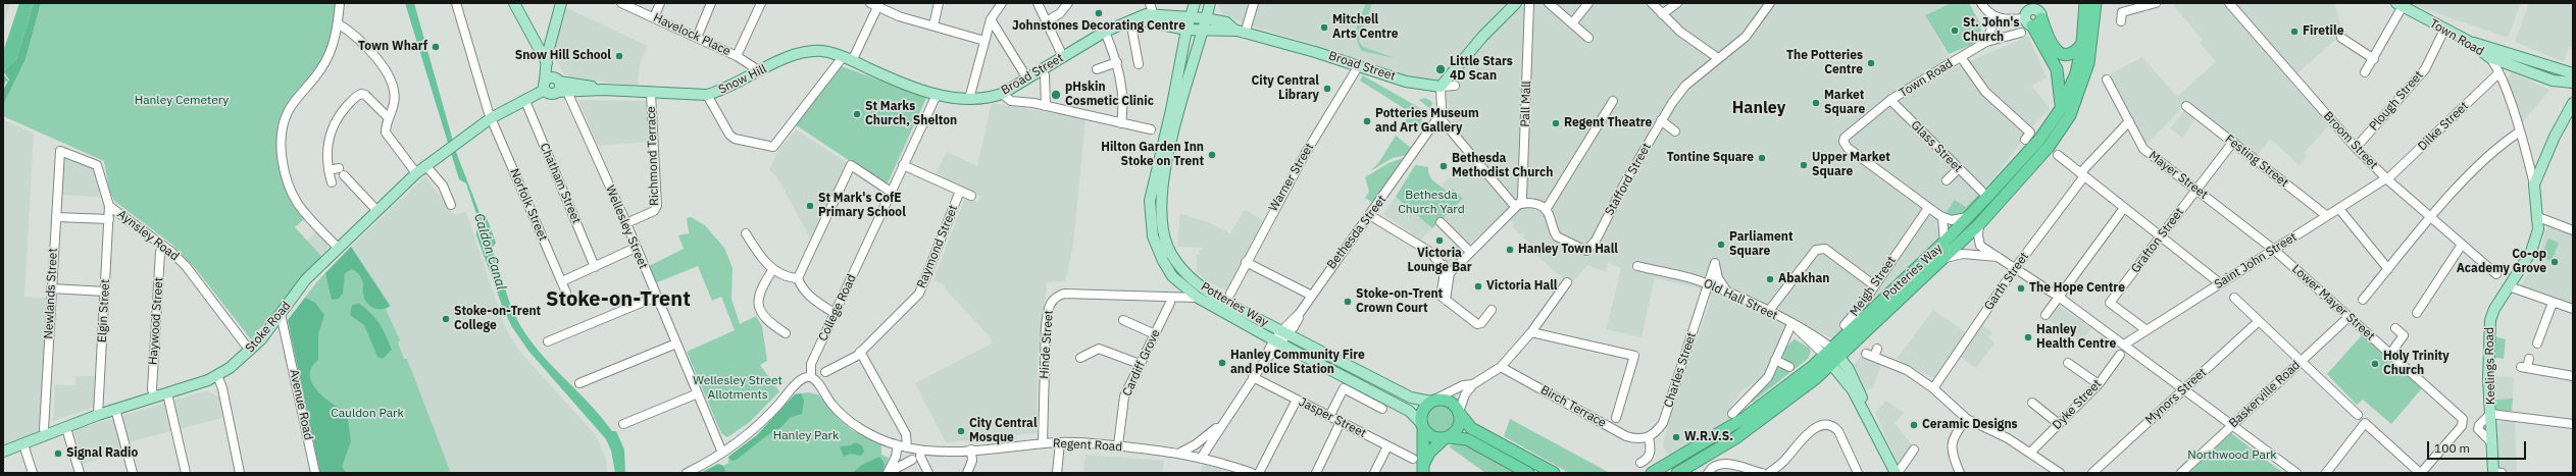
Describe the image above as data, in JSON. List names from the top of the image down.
{
  "streets": {
    "highway": ["Potteries Way"],
    "main road": [
      "Town Road",
      "Broad Street",
      "Snow Hill",
      "Stoke Road",
      "Keelings Road"
    ],
    "street": [
      "Havelock Place",
      "Plough Street",
      "Pall Mall",
      "Dilke Street",
      "Broom Street",
      "Glass Street",
      "Richmond Terrace",
      "Festing Street",
      "Mayer Street",
      "Warner Street",
      "Stafford Street",
      "Chatham Street",
      "Norfolk Street",
      "Wellesley Street",
      "Bethesda Street",
      "Aynsley Road",
      "Grafton Street",
      "Raymond Street",
      "Saint John Street",
      "Garth Street",
      "Meigh Street",
      "Newlands Street",
      "Old Hall Street",
      "Lower Mayer Street",
      "College Road",
      "Elgin Street",
      "Haywood Street",
      "Hinde Street",
      "Cardiff Grove",
      "Charles Street",
      "Baskerville Road",
      "Mynors Street",
      "Avenue Road",
      "Dyke Street",
      "Birch Terrace",
      "Jasper Street",
      "Regent Road"
    ]
  },
  "crossings": [
    ["Havelock Place", "Snow Hill"],
    ["Town Road", "Plough Street"],
    ["Town Road", "Dilke Street"],
    ["Town Road", "Glass Street"],
    ["Town Road", "Meigh Street"],
    ["Town Road", "Keelings Road"],
    ["Broad Street", "Snow Hill"],
    ["Broad Street", "Warner Street"],
    ["Broad Street", "Bethesda Street"],
    ["Broad Street", "Potteries Way"],
    ["Broad Street", "College Road"],
    ["Snow Hill", "Richmond Terrace"],
    ["Snow Hill", "Wellesley Street"],
    ["Snow Hill", "Stoke Road"],
    ["Plough Street", "Broom Street"],
    ["Dilke Street", "Broom Street"],
    ["Dilke Street", "Saint John Street"],
    ["Broom Street", "Saint John Street"],
    ["Richmond Terrace", "Wellesley Street"],
    ["Festing Street", "Grafton Street"],
    ["Festing Street", "Saint John Street"],
    ["Mayer Street", "Grafton Street"],
    ["Mayer Street", "Saint John Street"],
    ["Mayer Street", "Garth Street"],
    ["Mayer Street", "Lower Mayer Street"],
    ["Chatham Street", "Stoke Road"],
    ["Norfolk Street", "Stoke Road"],
    ["Wellesley Street", "Stoke Road"],
    ["Bethesda Street", "Potteries Way"],
    ["Bethesda Street", "Jasper Street"],
    ["Aynsley Road", "Newlands Street"],
    ["Aynsley Road", "Elgin Street"],
    ["Aynsley Road", "Haywood Street"],
    ["Aynsley Road", "Stoke Road"],
    ["Grafton Street", "Saint John Street"],
    ["Saint John Street", "Lower Mayer Street"],
    ["Potteries Way", "Old Hall Street"],
    ["Potteries Way", "Hinde Street"],
    ["Newlands Street", "Stoke Road"],
    ["Old Hall Street", "Charles Street"],
    ["Lower Mayer Street", "Baskerville Road"],
    ["College Road", "Regent Road"],
    ["Elgin Street", "Stoke Road"],
    ["Haywood Street", "Stoke Road"],
    ["Stoke Road", "Avenue Road"],
    ["Hinde Street", "Regent Road"],
    ["Cardiff Grove", "Regent Road"],
    ["Charles Street", "Birch Terrace"]
  ],
  "districts": ["Hanley", "Stoke-on-Trent"],
  "water": ["Caldon Canal"],
  "parks": [
    "Hanley Cemetery",
    "Bethesda Church Yard",
    "Wellesley Street Allotments",
    "Cauldon Park",
    "Hanley Park",
    "Northwood Park"
  ],
  "places": [
    "Johnstones Decorating Centre",
    "Mitchell Arts Centre",
    "St. John's Church",
    "Firetile",
    "Town Wharf",
    "Snow Hill School",
    "The Potteries Centre",
    "Little Stars 4D Scan",
    "City Central Library",
    "pHskin Cosmetic Clinic",
    "Market Square",
    "St Marks Church, Shelton",
    "Potteries Museum and Art Gallery",
    "Regent Theatre",
    "Hilton Garden Inn Stoke on Trent",
    "Tontine Square",
    "Upper Market Square",
    "Bethesda Methodist Church",
    "St Mark's CofE Primary School",
    "Victoria Lounge Bar",
    "Parliament Square",
    "Hanley Town Hall",
    "Co-op Academy Grove",
    "Abakhan",
    "Victoria Hall",
    "The Hope Centre",
    "Stoke-on-Trent Crown Court",
    "Stoke-on-Trent College",
    "Hanley Health Centre",
    "Hanley Community Fire and Police Station",
    "Holy Trinity Church",
    "Ceramic Designs",
    "City Central Mosque",
    "W.R.V.S.",
    "Signal Radio"
  ],
  "scale_bar": "100 m"
}
